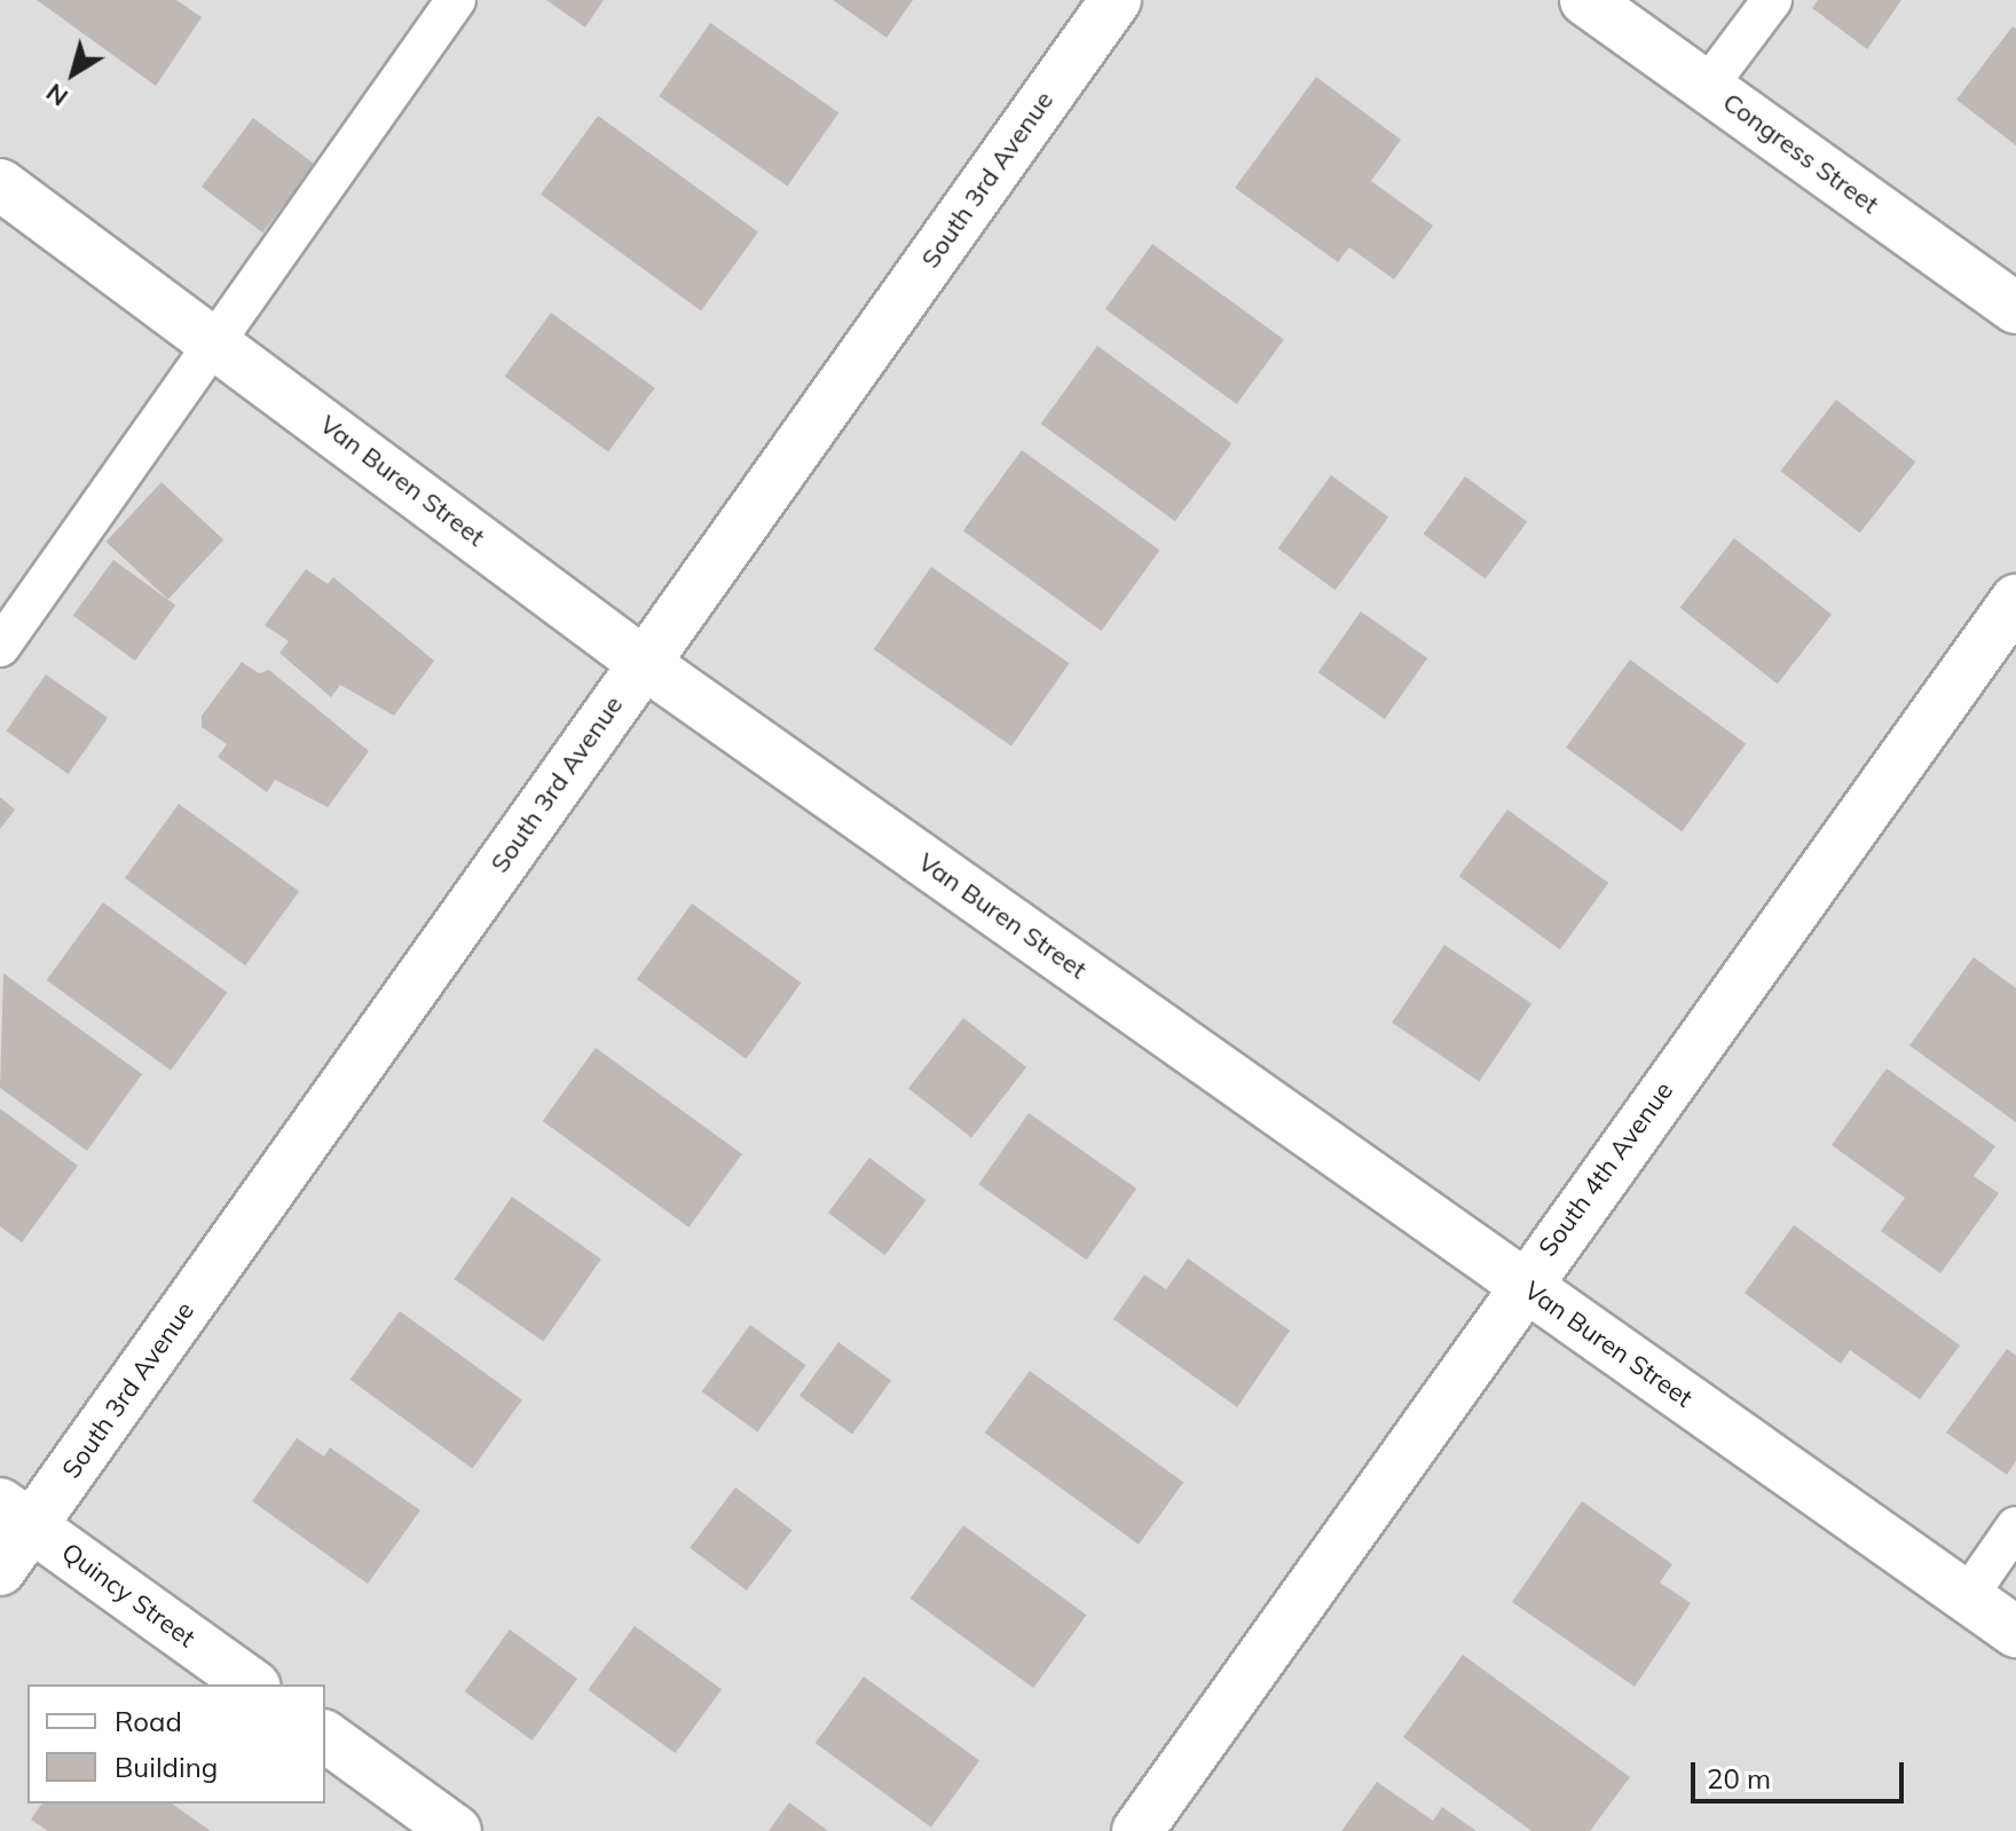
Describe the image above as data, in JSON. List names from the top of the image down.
{
  "streets": {
    "street": [
      "Congress Street",
      "South 3rd Avenue",
      "Van Buren Street",
      "South 4th Avenue",
      "Quincy Street"
    ]
  },
  "crossings": [
    ["South 3rd Avenue", "Van Buren Street"],
    ["South 3rd Avenue", "Quincy Street"],
    ["Van Buren Street", "South 4th Avenue"]
  ],
  "legend": ["Road", "Building"],
  "scale_bar": "20 m",
  "north": "bottom left"
}
